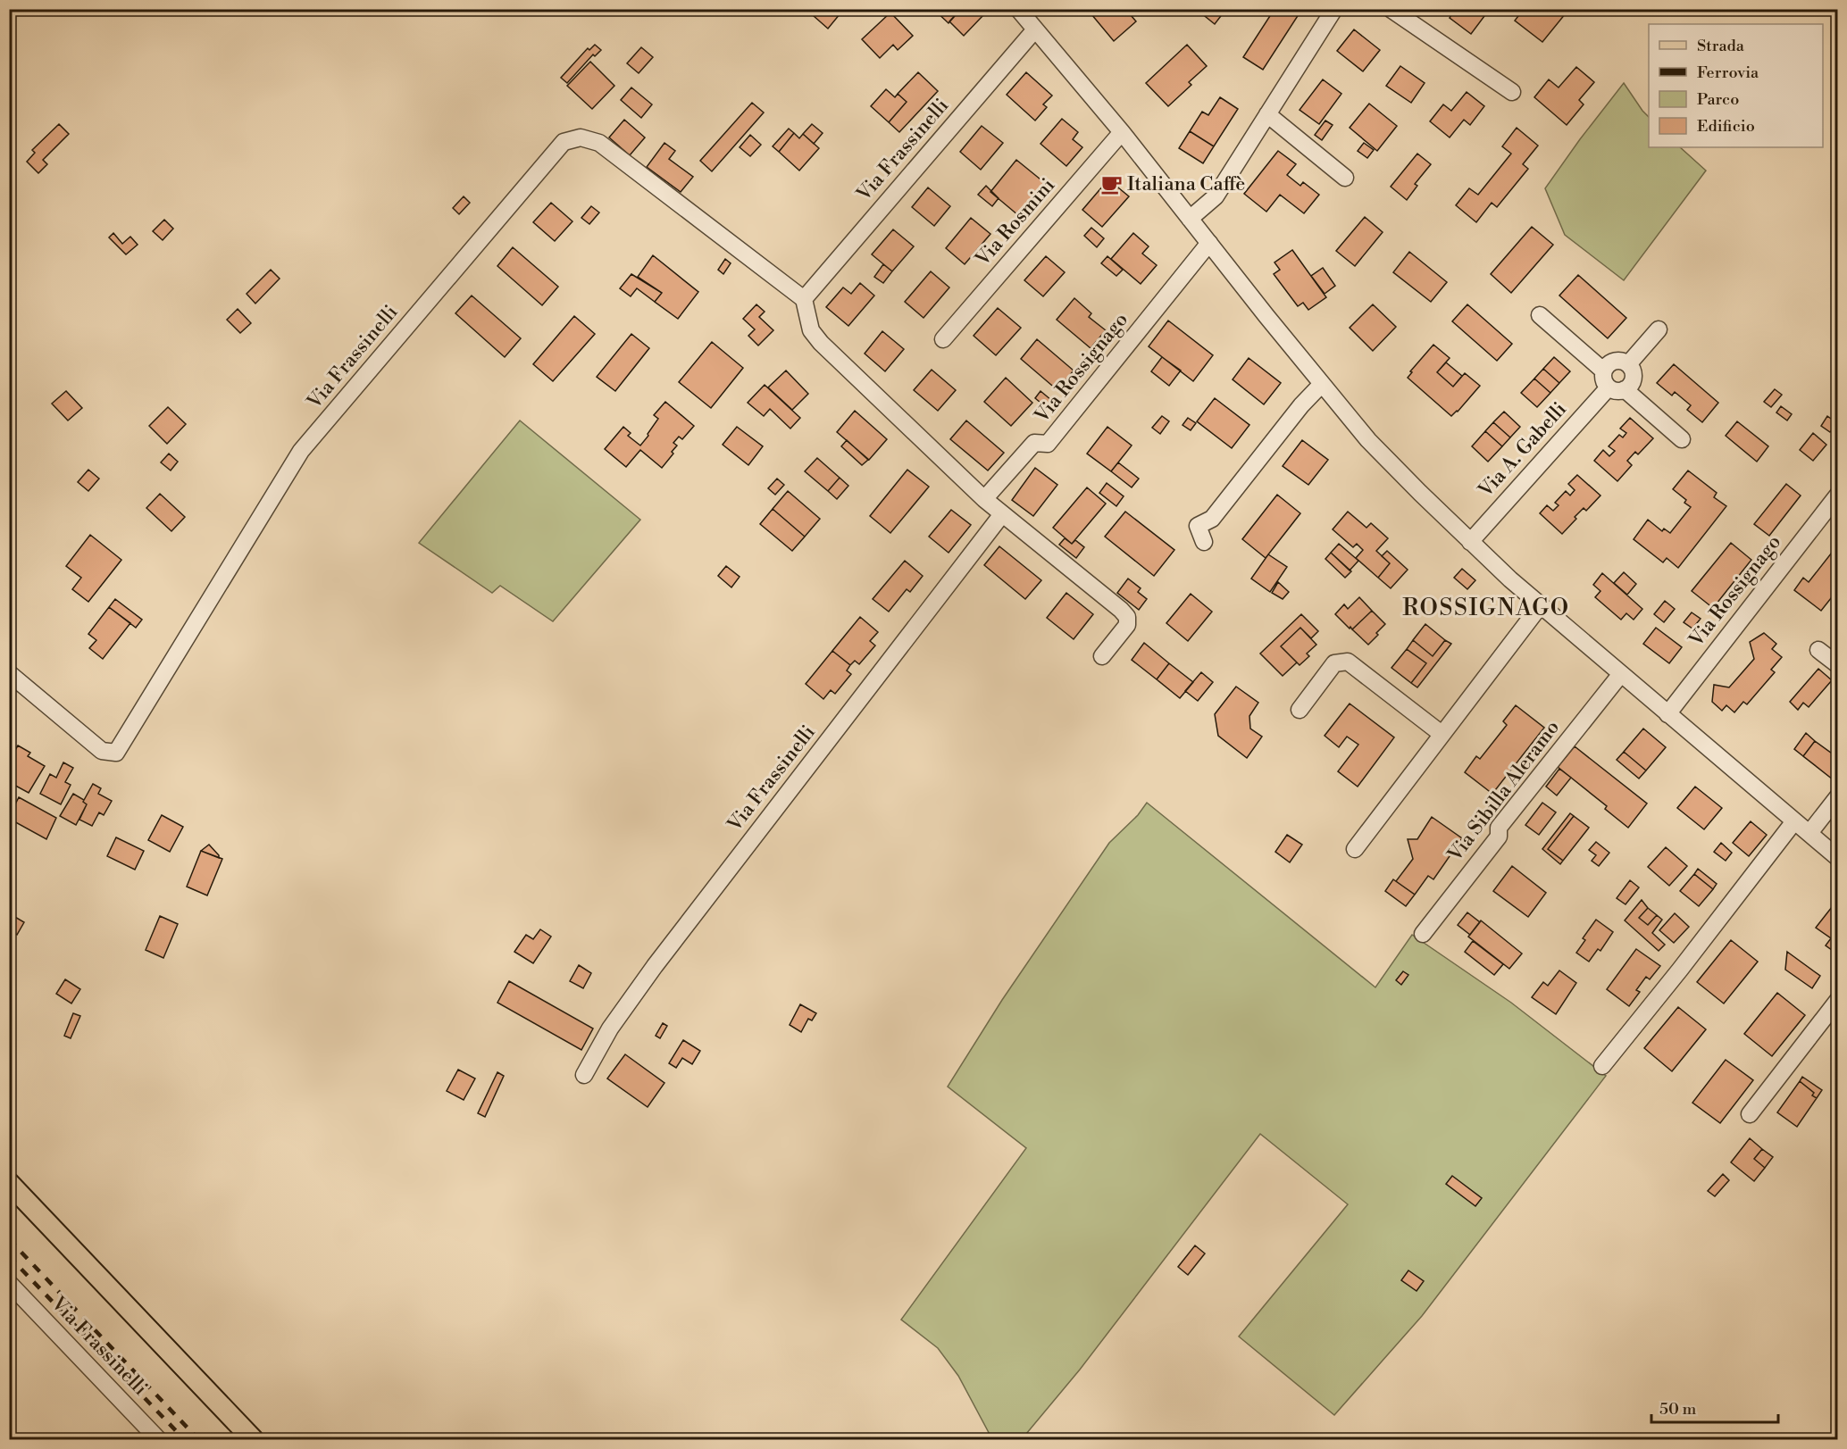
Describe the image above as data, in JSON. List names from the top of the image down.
{
  "streets": {
    "street": [
      "Via Frassinelli",
      "Via Rosmini",
      "Via Rossignago",
      "Via A. Gabelli",
      "Via Sibilla Aleramo"
    ]
  },
  "districts": ["ROSSIGNAGO"],
  "places": {
    "cafe": ["Italiana Caffè"]
  },
  "legend": [
    "Strada",
    "Ferrovia",
    "Parco",
    "Edificio"
  ],
  "scale_bar": "50 m"
}
